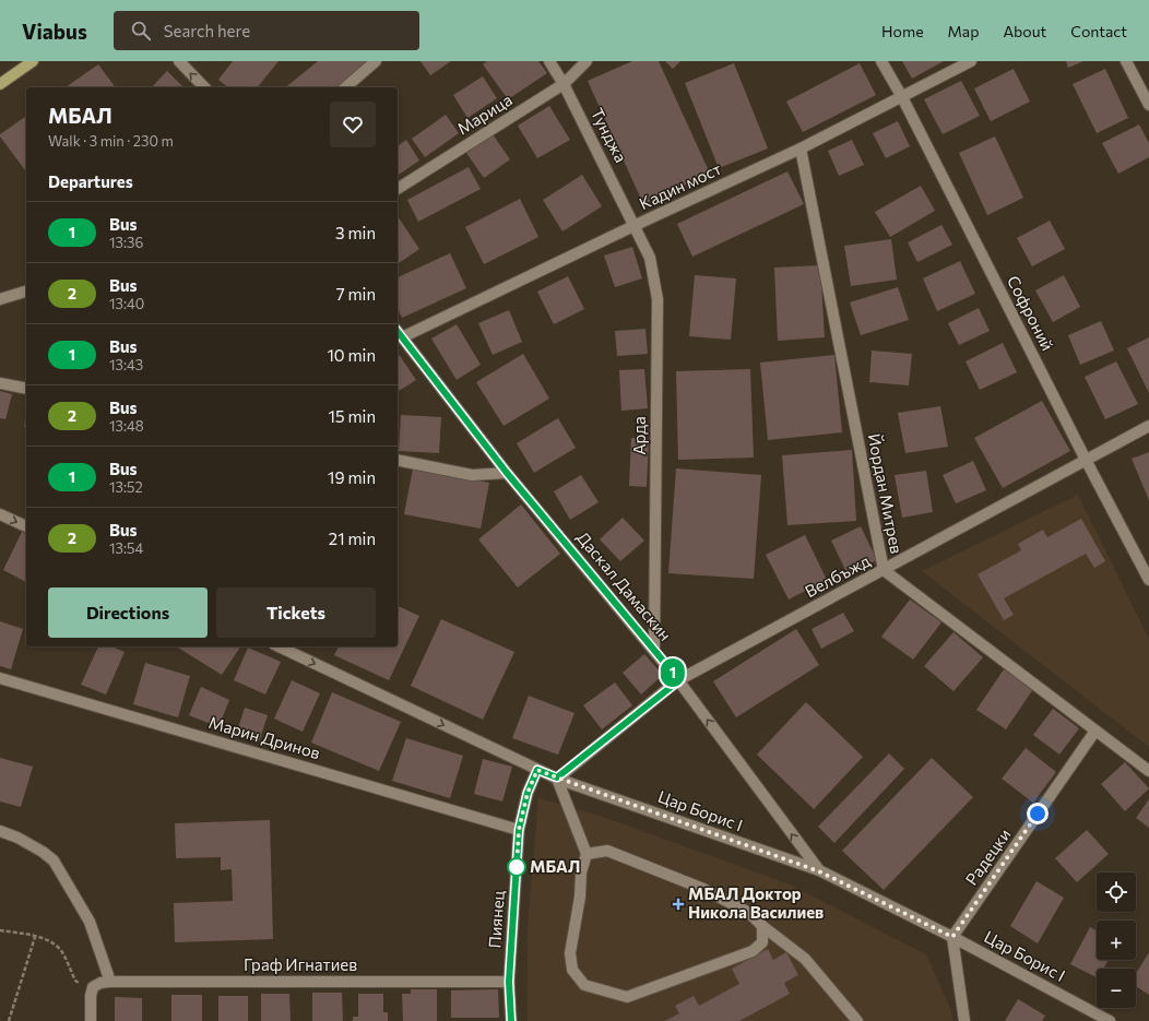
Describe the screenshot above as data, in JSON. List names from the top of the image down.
{
  "streets": {
    "street": [
      "Марица",
      "Тунджа",
      "Кадин мост",
      "Софроний",
      "Арда",
      "Йордан Митрев",
      "Велбъжд",
      "Даскал Дамаскин",
      "Марин Дринов",
      "Цар Борис I",
      "Радецки",
      "Пиянец",
      "Граф Игнатиев"
    ]
  },
  "crossings": [
    ["Марица", "Тунджа"],
    ["Тунджа", "Кадин мост"],
    ["Тунджа", "Арда"],
    ["Кадин мост", "Софроний"],
    ["Кадин мост", "Арда"],
    ["Кадин мост", "Йордан Митрев"],
    ["Кадин мост", "Даскал Дамаскин"],
    ["Софроний", "Велбъжд"],
    ["Арда", "Даскал Дамаскин"],
    ["Йордан Митрев", "Велбъжд"],
    ["Йордан Митрев", "Радецки"],
    ["Велбъжд", "Даскал Дамаскин"],
    ["Велбъжд", "Цар Борис I"],
    ["Даскал Дамаскин", "Цар Борис I"],
    ["Марин Дринов", "Пиянец"],
    ["Цар Борис I", "Радецки"],
    ["Цар Борис I", "Пиянец"],
    ["Пиянец", "Граф Игнатиев"]
  ],
  "places": {
    "other": ["МБАЛ"],
    "health": ["МБАЛ Доктор Никола Василиев"]
  },
  "lines": ["bus line 1"],
  "page": {
    "header": "Viabus",
    "search": "Search here",
    "nav": [
      "Home",
      "Map",
      "About",
      "Contact"
    ],
    "on_map": "1",
    "heading": [
      ["МБАЛ", "Walk · 3 min · 230 m"],
      "Departures"
    ],
    "list": [
      {
        "mark": "1",
        "name": "Bus",
        "note": "13:36",
        "value": "3 min"
      },
      {
        "mark": "2",
        "name": "Bus",
        "note": "13:40",
        "value": "7 min"
      },
      {
        "mark": "1",
        "name": "Bus",
        "note": "13:43",
        "value": "10 min"
      },
      {
        "mark": "2",
        "name": "Bus",
        "note": "13:48",
        "value": "15 min"
      },
      {
        "mark": "1",
        "name": "Bus",
        "note": "13:52",
        "value": "19 min"
      },
      {
        "mark": "2",
        "name": "Bus",
        "note": "13:54",
        "value": "21 min"
      }
    ],
    "buttons": ["Directions", "Tickets"],
    "map_buttons": ["+", "−"]
  }
}
